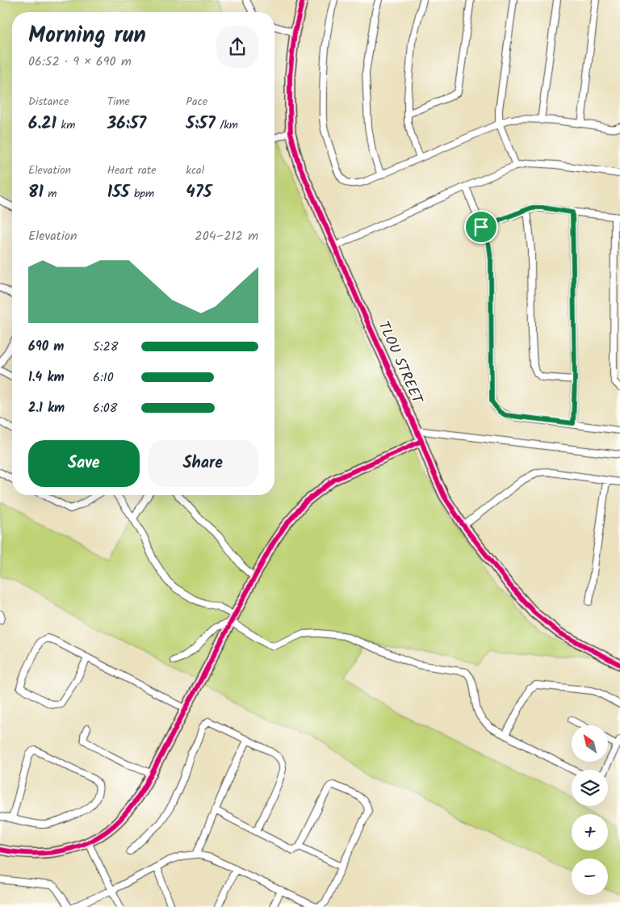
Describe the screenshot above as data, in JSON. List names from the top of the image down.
{
  "streets": {
    "street": ["TLOU STREET"]
  },
  "north": "top left",
  "page": {
    "heading": ["Morning run", "06:52 · 9 × 690 m"],
    "stats": [
      ["Distance", "6.21 km"],
      ["Time", "36:57"],
      ["Pace", "5:57 /km"],
      ["Elevation", "81 m"],
      ["Heart rate", "155 bpm"],
      ["kcal", "475"]
    ],
    "chart": ["Elevation", "204–212 m"],
    "list": [
      {
        "name": "690 m",
        "note": "5:28"
      },
      {
        "name": "1.4 km",
        "note": "6:10"
      },
      {
        "name": "2.1 km",
        "note": "6:08"
      }
    ],
    "buttons": ["Save", "Share"],
    "map_buttons": ["+", "−"]
  }
}
